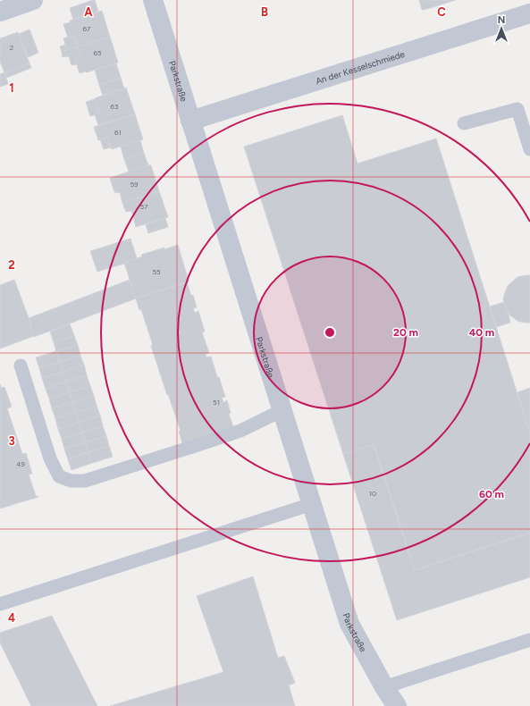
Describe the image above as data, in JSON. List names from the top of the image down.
{
  "streets": {
    "street": ["An der Kesselschmiede", "Parkstraße"]
  },
  "crossings": [
    ["An der Kesselschmiede", "Parkstraße"]
  ],
  "house_numbers": [
    "67",
    "2",
    "65",
    "63",
    "61",
    "59",
    "57",
    "55",
    "51",
    "49",
    "10"
  ],
  "north": "top",
  "grid": {
    "columns": ["A", "B", "C"],
    "rows": [
      "1",
      "2",
      "3",
      "4"
    ]
  },
  "rings": ["20 m", "40 m", "60 m"]
}
